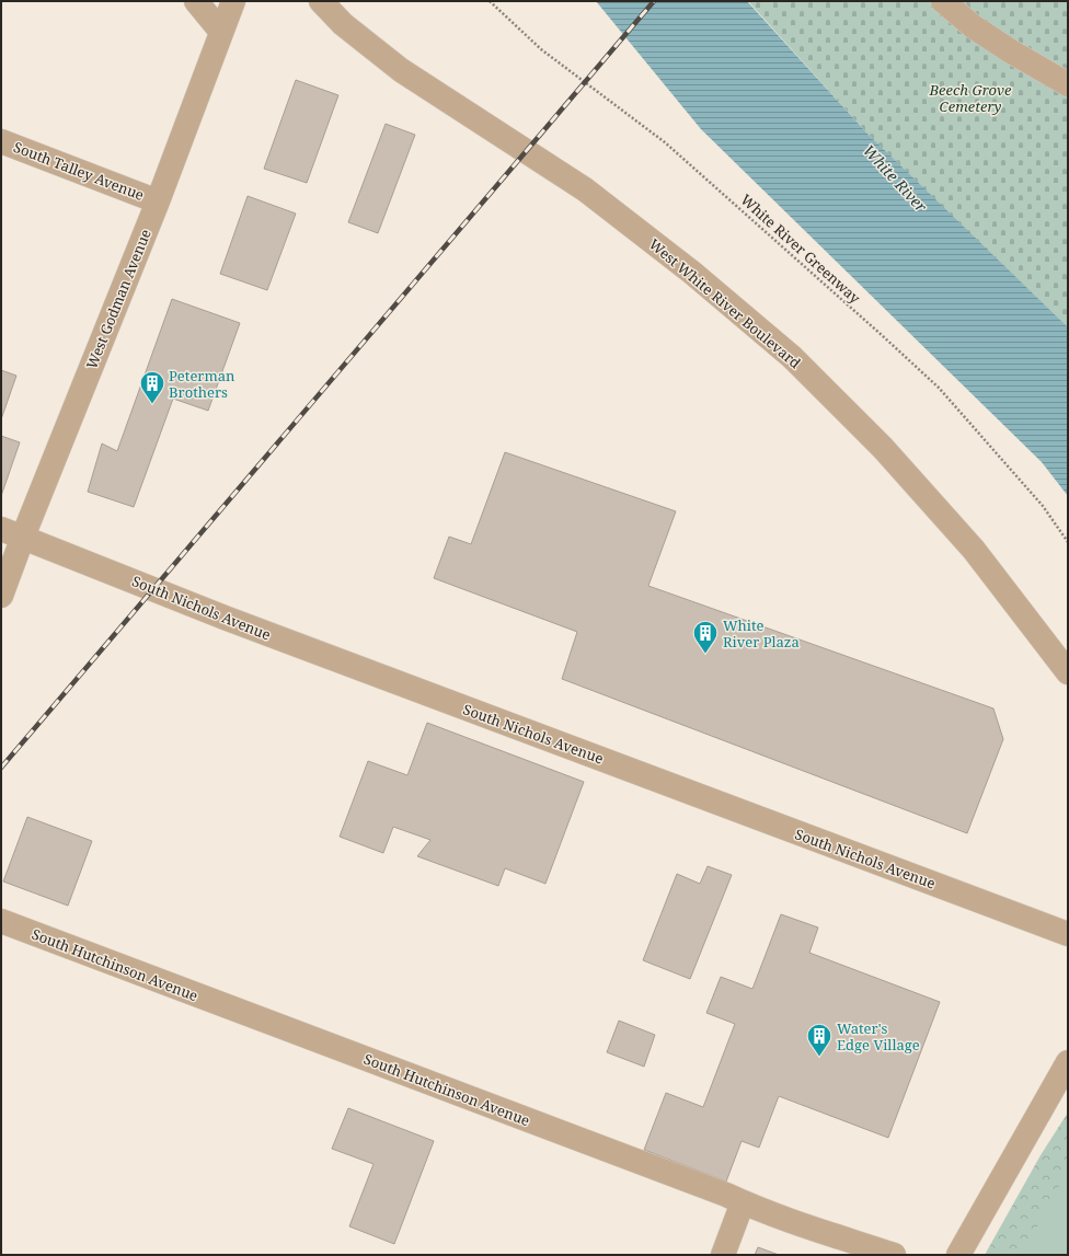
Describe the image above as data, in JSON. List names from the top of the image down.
{
  "streets": {
    "street": [
      "South Talley Avenue",
      "West Godman Avenue",
      "West White River Boulevard",
      "South Nichols Avenue",
      "South Hutchinson Avenue"
    ],
    "path": ["White River Greenway"]
  },
  "crossings": [
    ["South Talley Avenue", "West Godman Avenue"],
    ["West Godman Avenue", "South Nichols Avenue"]
  ],
  "water": ["White River"],
  "parks": ["Beech Grove Cemetery"],
  "places": {
    "building": ["Peterman Brothers", "White River Plaza", "Water's Edge Village"]
  }
}
